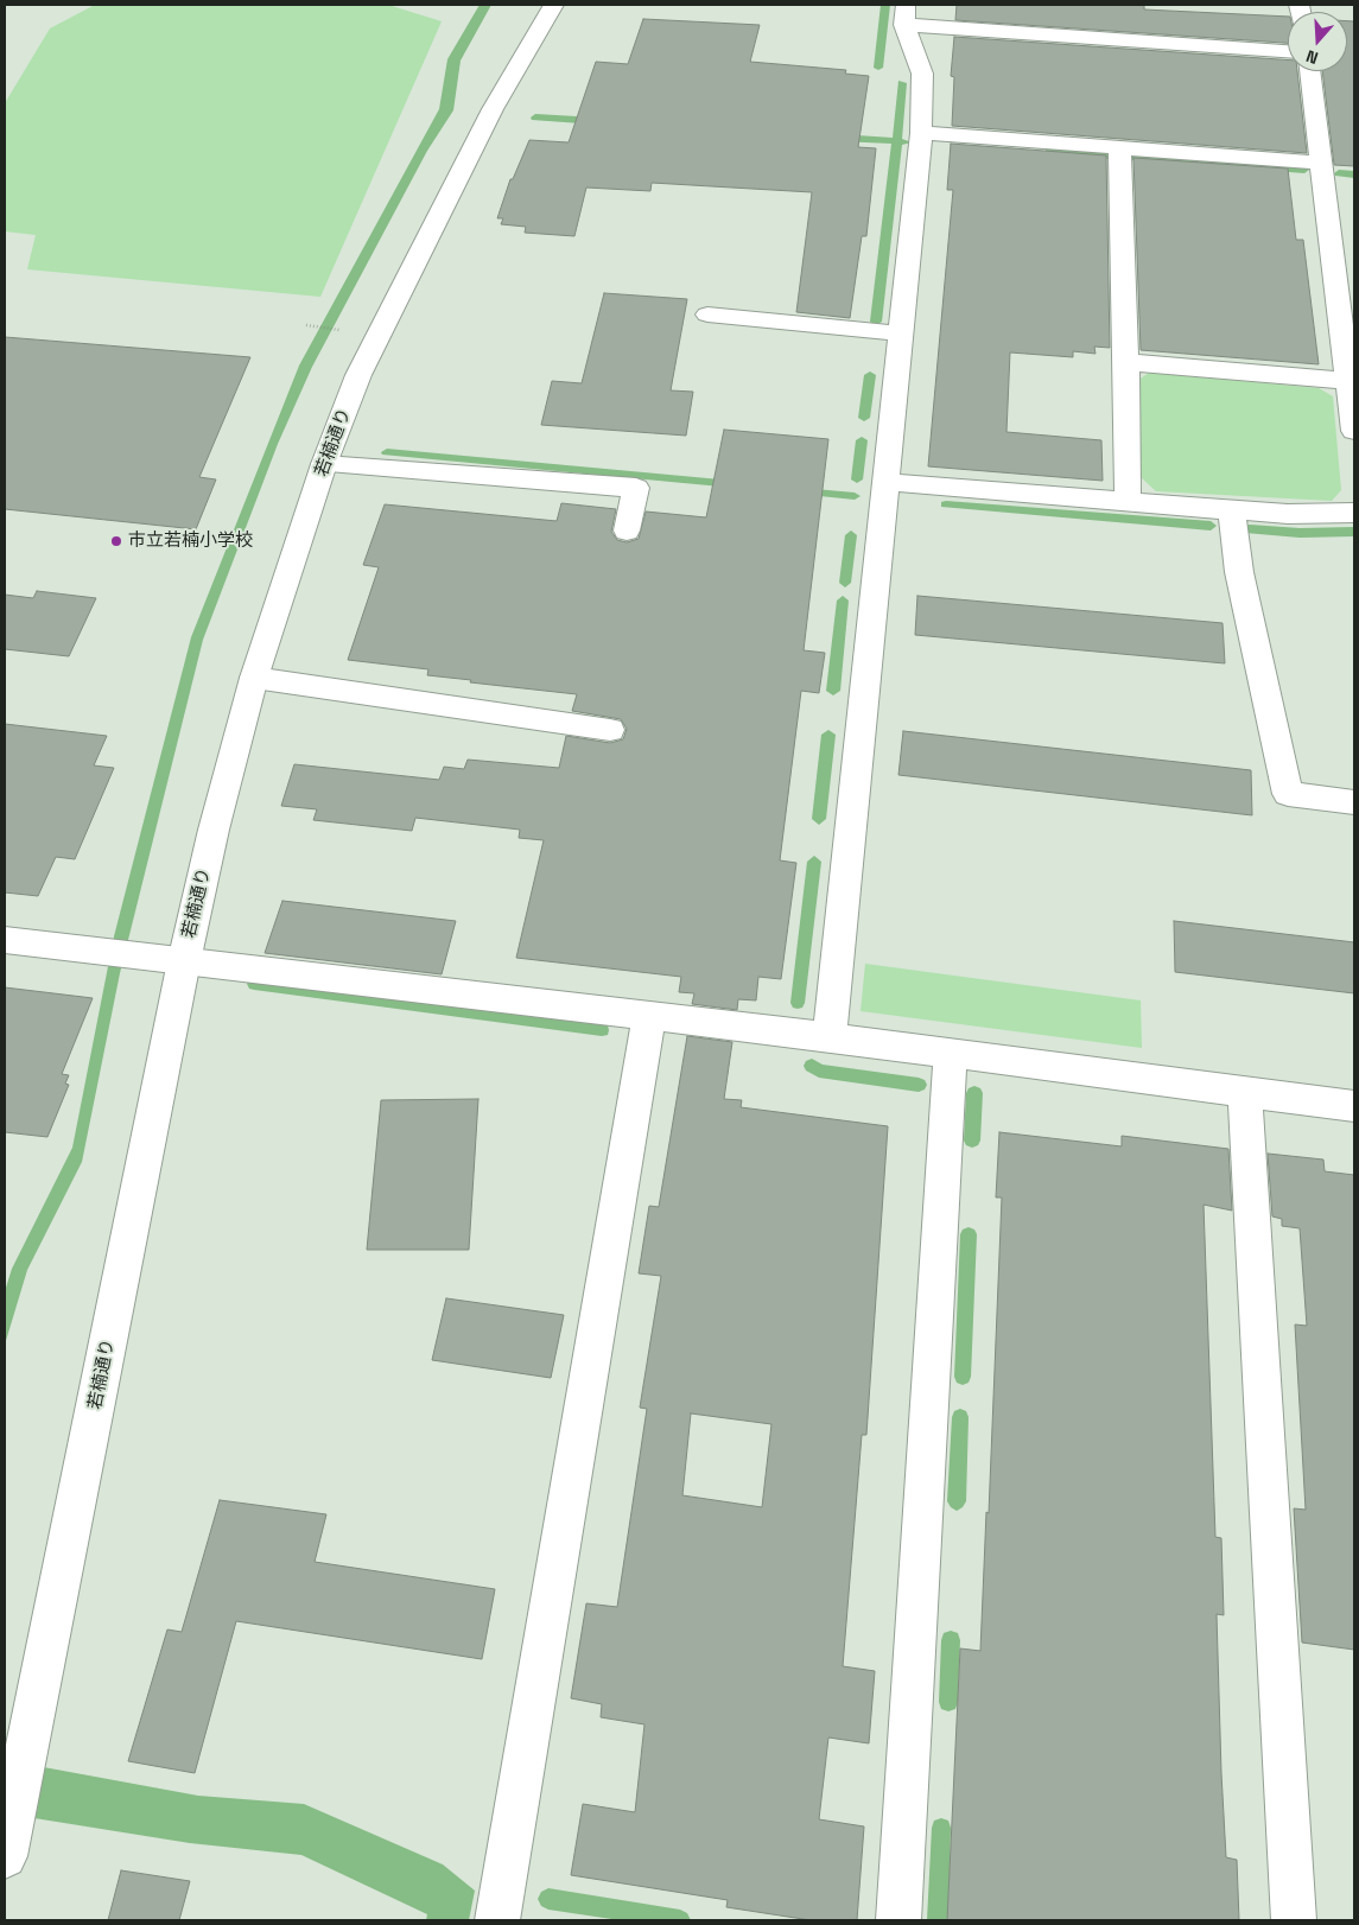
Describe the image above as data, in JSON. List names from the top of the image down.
{
  "streets": {
    "street": ["若楠通り"]
  },
  "places": ["市立若楠小学校"],
  "north": "bottom"
}
